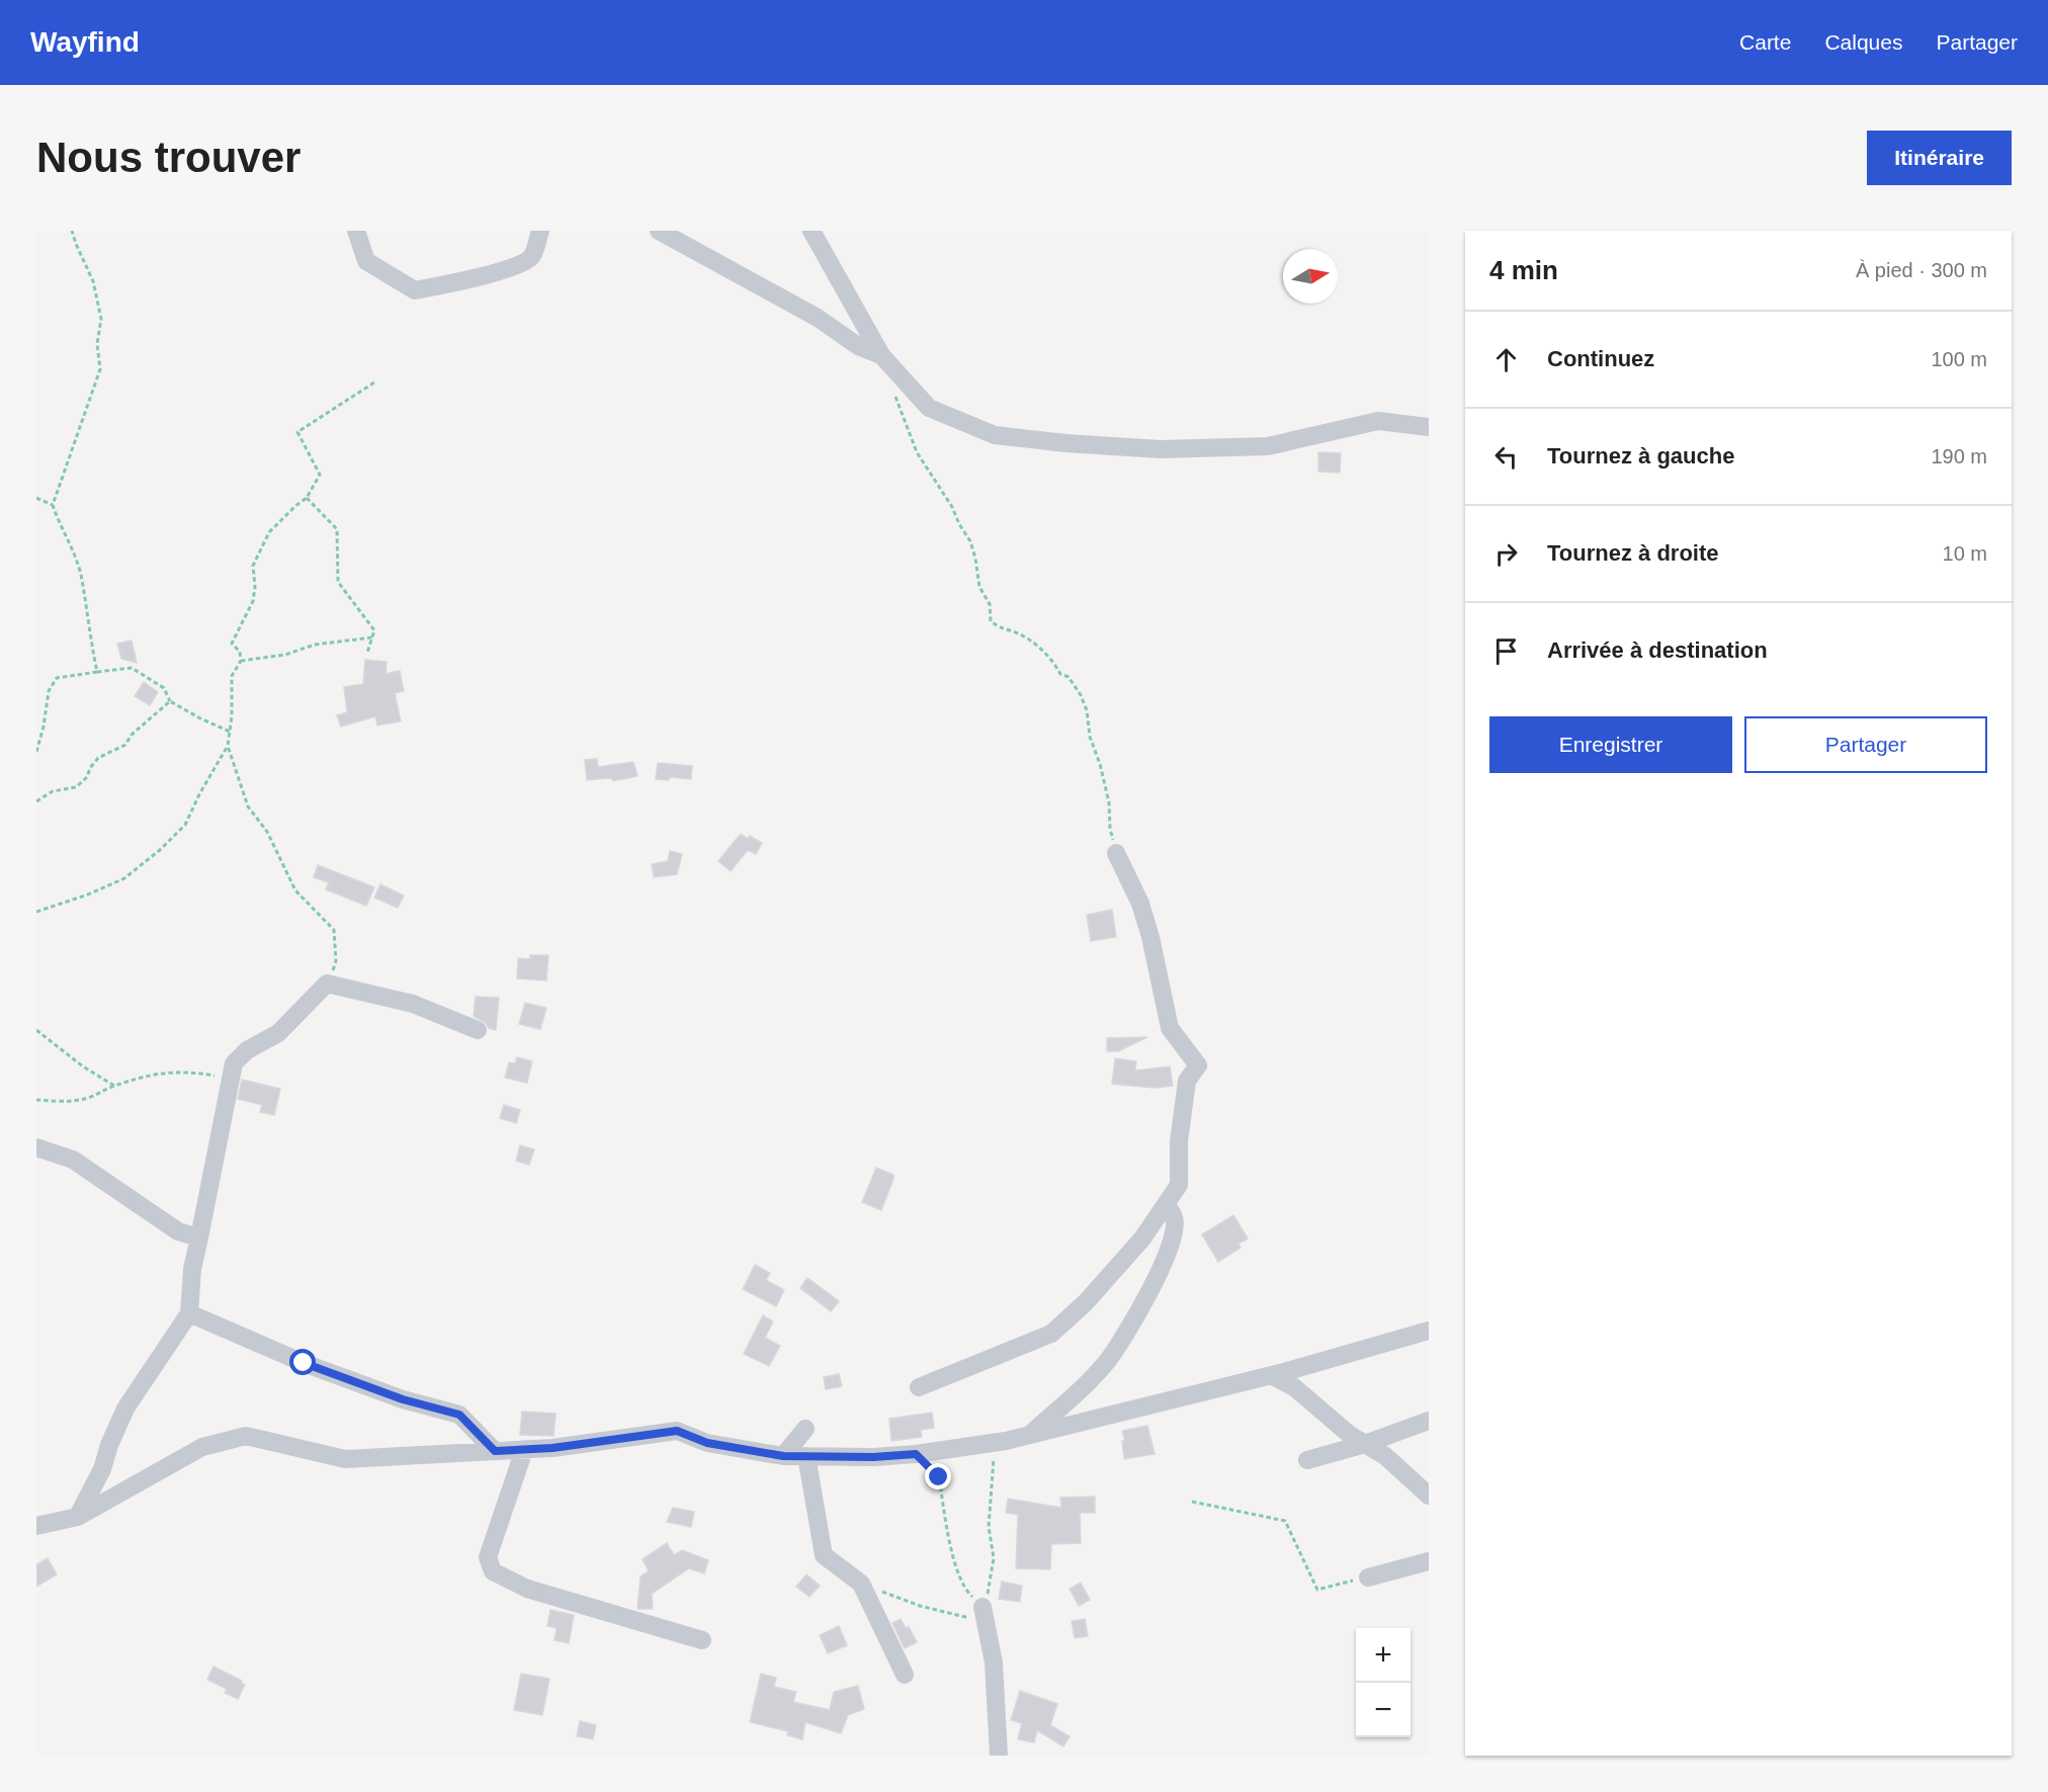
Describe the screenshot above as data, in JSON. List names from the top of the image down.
{
  "north": "right",
  "page": {
    "header": "Wayfind",
    "nav": ["Carte", "Calques", "Partager"],
    "buttons": [
      "Itinéraire",
      ["Enregistrer", "Partager"]
    ],
    "title": "Nous trouver",
    "heading": ["4 min", "À pied · 300 m"],
    "list": [
      ["Continuez", "100 m"],
      ["Tournez à gauche", "190 m"],
      ["Tournez à droite", "10 m"],
      "Arrivée à destination"
    ],
    "map_buttons": ["+", "−"]
  }
}
